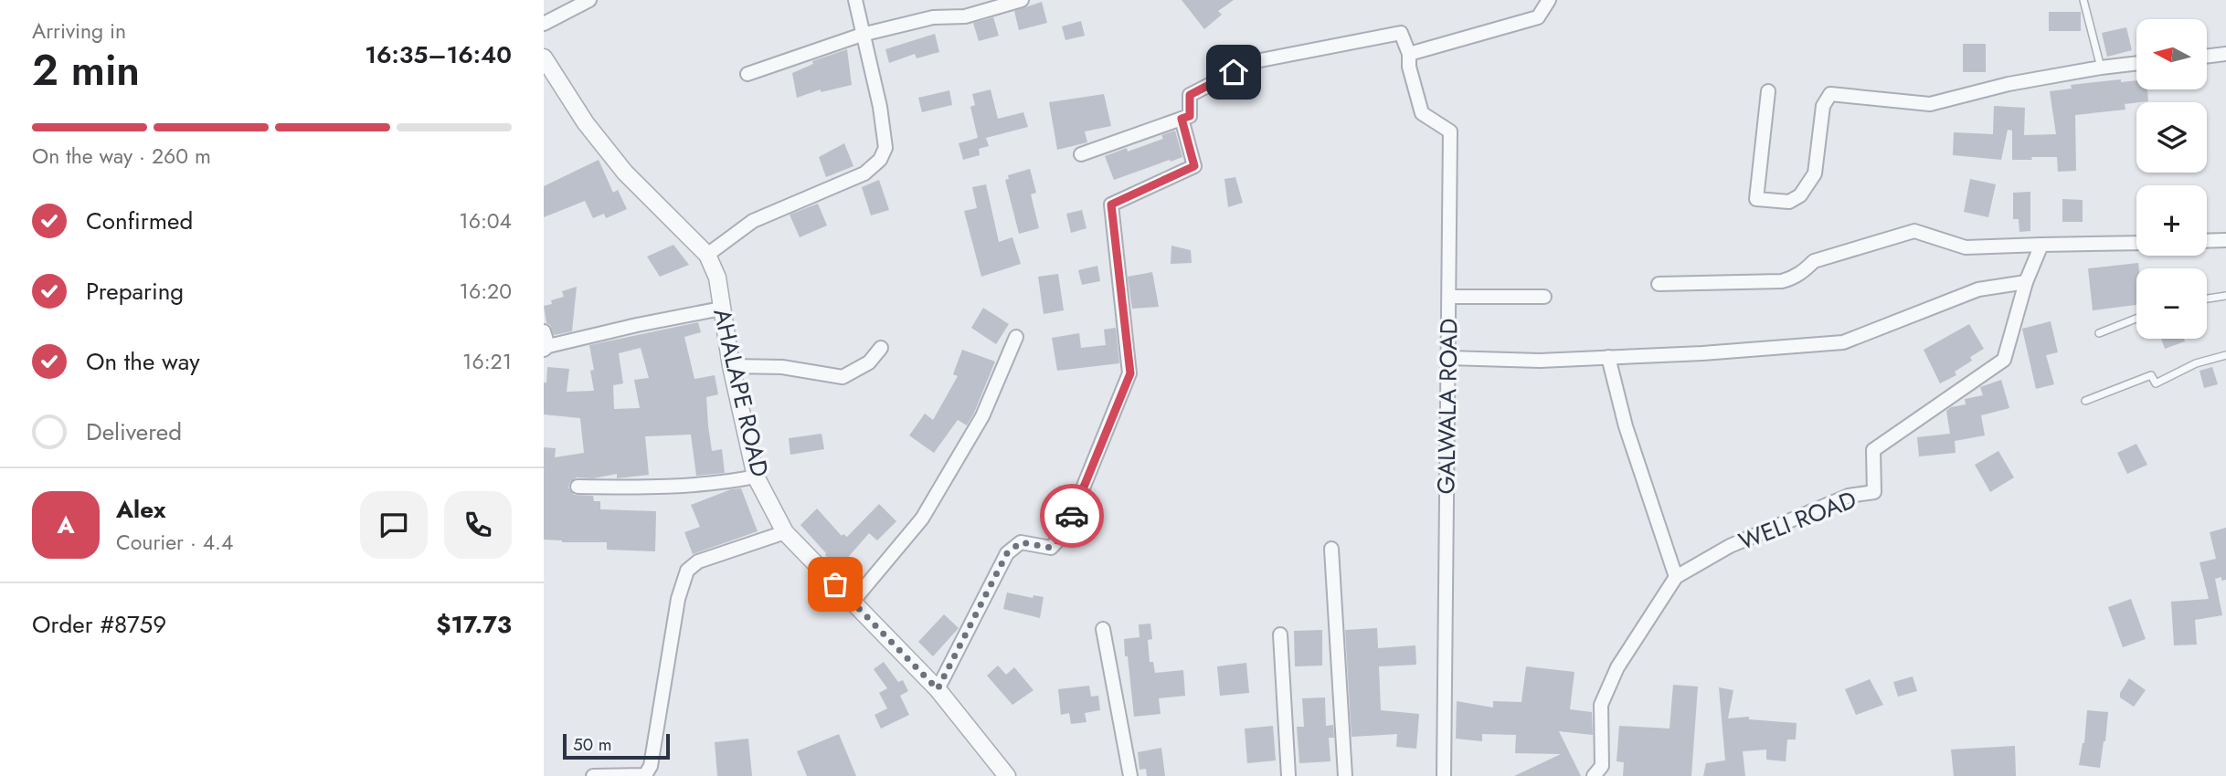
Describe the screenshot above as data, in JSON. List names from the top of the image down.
{
  "streets": {
    "street": ["AHALAPE ROAD", "GALWALA ROAD", "WELI ROAD"]
  },
  "scale_bar": "50 m",
  "north": "left",
  "page": {
    "heading": ["2 min", "Arriving in", "16:35–16:40"],
    "panel": [
      "Alex",
      "Courier · 4.4",
      "Order #8759",
      "$17.73"
    ],
    "map_buttons": ["+", "−"],
    "bar": "On the way · 260 m",
    "list": [
      ["Confirmed", "16:04"],
      ["Preparing", "16:20"],
      ["On the way", "16:21"],
      "Delivered"
    ],
    "round": "A",
    "scale": "50 m"
  }
}
